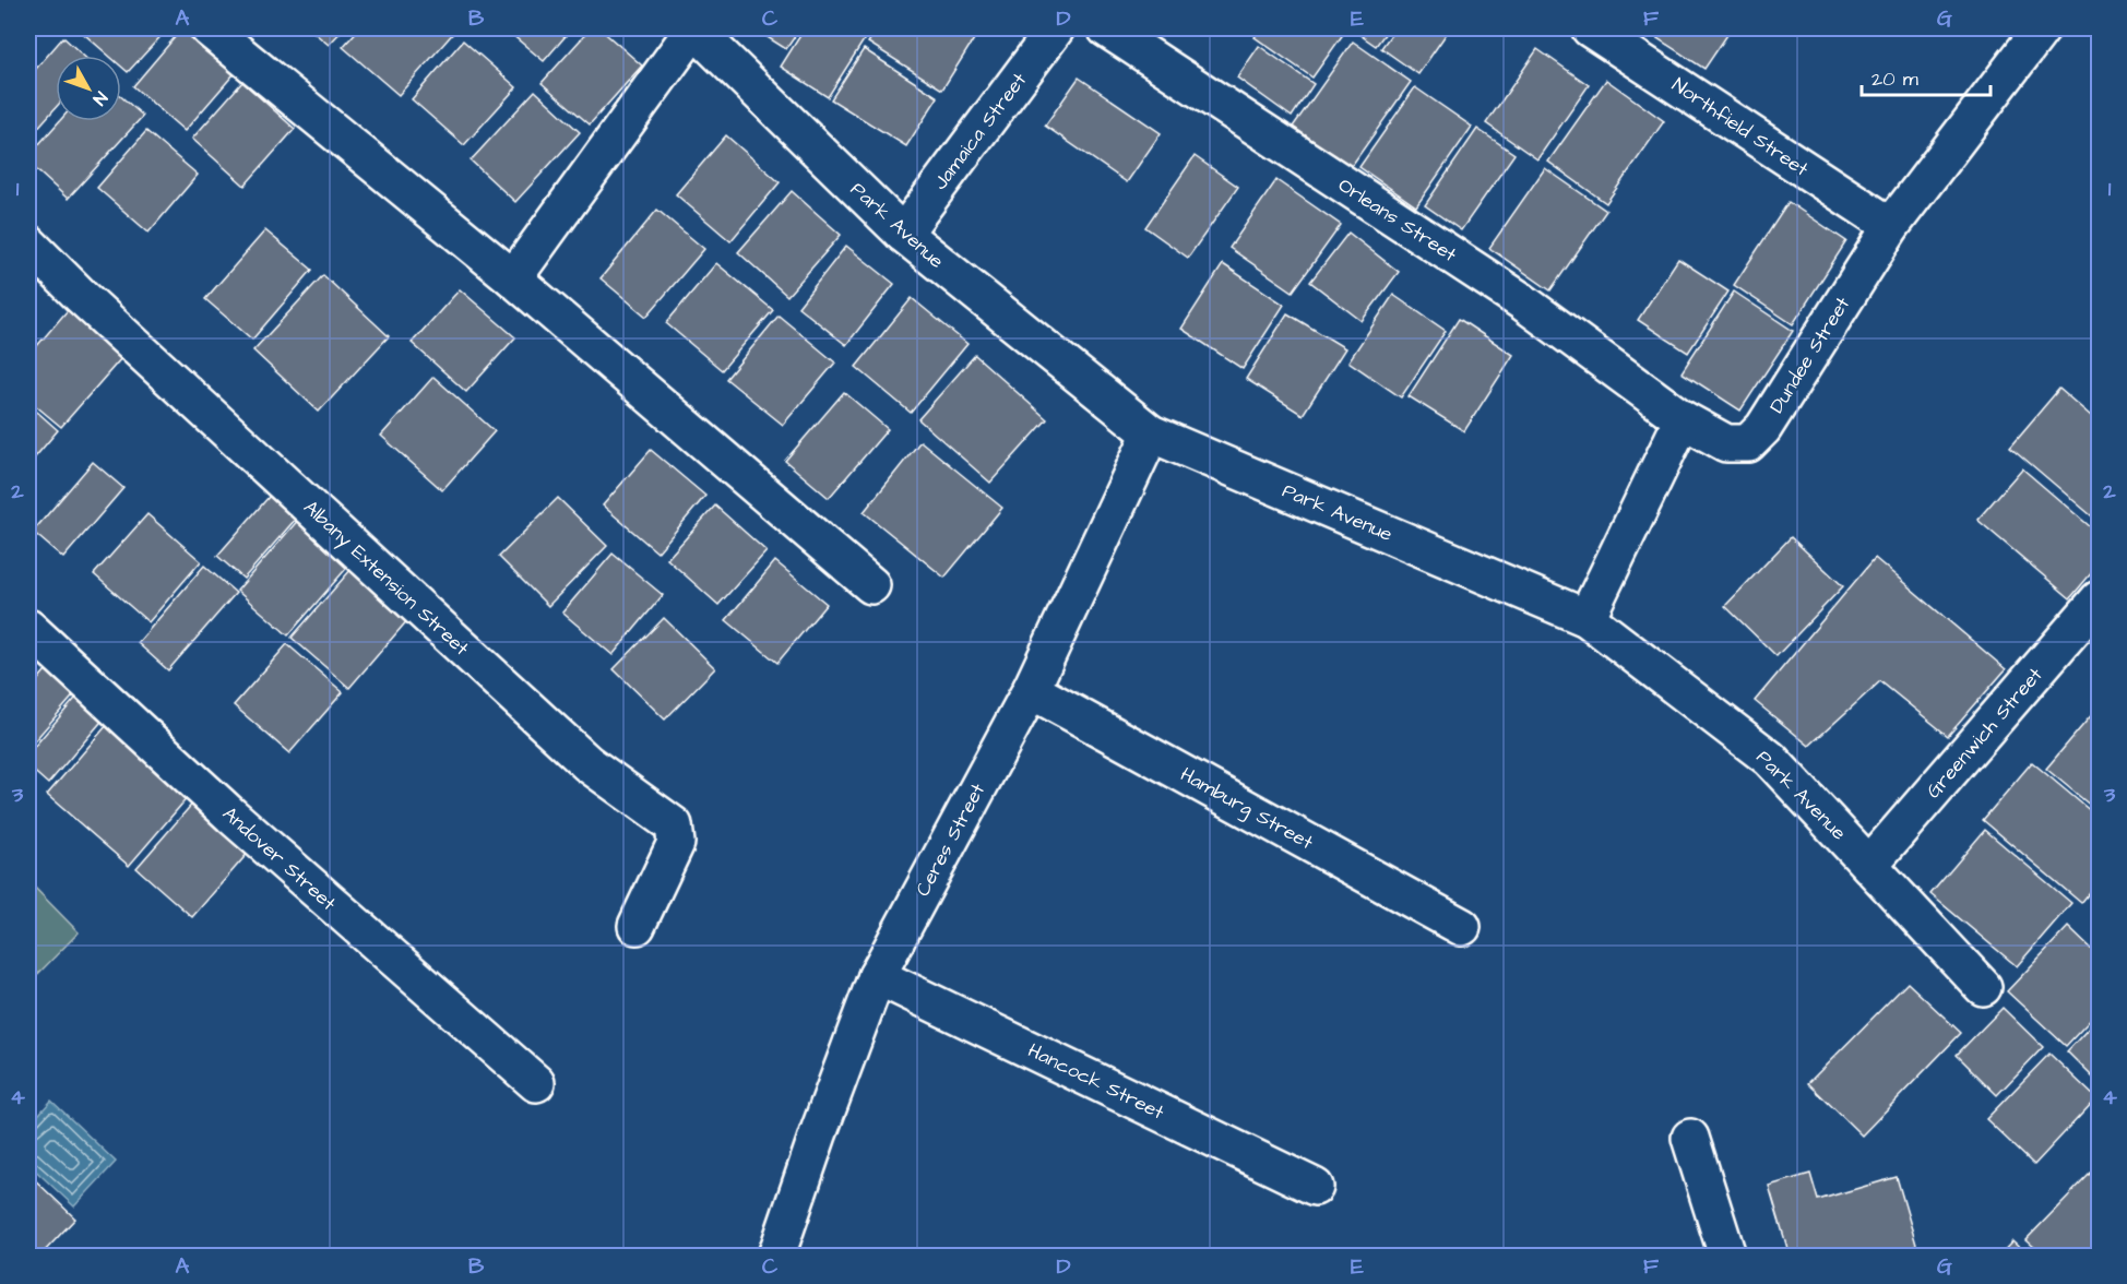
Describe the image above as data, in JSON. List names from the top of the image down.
{
  "streets": {
    "street": [
      "Northfield Street",
      "Jamaica Street",
      "Orleans Street",
      "Park Avenue",
      "Dundee Street",
      "Albany Extension Street",
      "Greenwich Street",
      "Hamburg Street",
      "Ceres Street",
      "Andover Street",
      "Hancock Street"
    ]
  },
  "crossings": [
    ["Northfield Street", "Dundee Street"],
    ["Jamaica Street", "Park Avenue"],
    ["Orleans Street", "Dundee Street"],
    ["Park Avenue", "Greenwich Street"],
    ["Park Avenue", "Ceres Street"],
    ["Hamburg Street", "Ceres Street"],
    ["Ceres Street", "Hancock Street"]
  ],
  "scale_bar": "20 m",
  "north": "bottom right",
  "grid": {
    "columns": [
      "A",
      "B",
      "C",
      "D",
      "E",
      "F",
      "G"
    ],
    "rows": [
      "1",
      "2",
      "3",
      "4"
    ]
  }
}
